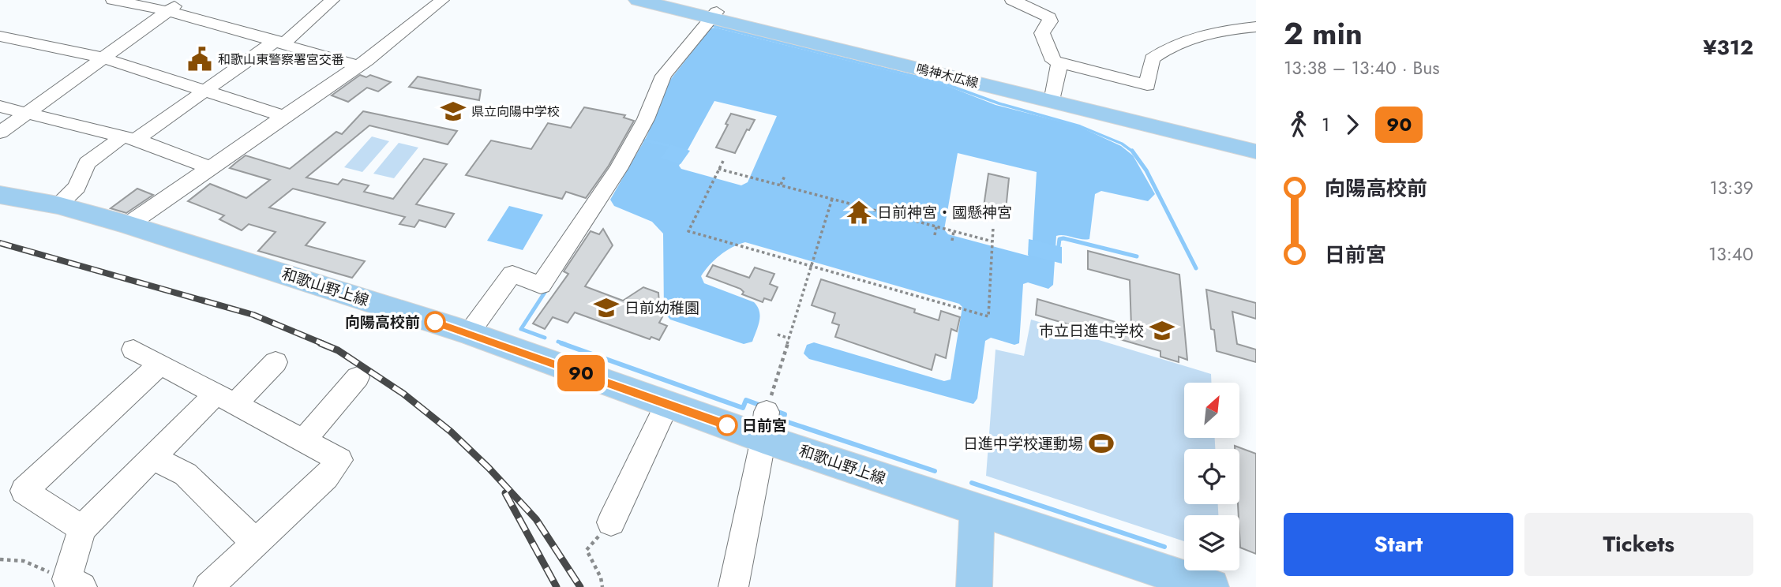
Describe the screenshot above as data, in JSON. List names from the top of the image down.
{
  "streets": {
    "main road": ["鳴神木広線", "和歌山野上線"]
  },
  "places": {
    "public building": ["和歌山東警察署宮交番"],
    "school or university": ["県立向陽中学校", "日前幼稚園", "市立日進中学校"],
    "temple": ["日前神宮・國懸神宮"],
    "other": ["向陽高校前", "日前宮"],
    "sports": ["日進中学校運動場"]
  },
  "lines": ["bus line 90"],
  "north": "top right",
  "page": {
    "on_map": "90",
    "heading": ["2 min", "13:38 – 13:40 · Bus", "¥312"],
    "legs": ["1", "90"],
    "list": [
      {
        "name": "向陽高校前",
        "value": "13:39"
      },
      {
        "name": "日前宮",
        "value": "13:40"
      }
    ],
    "buttons": ["Start", "Tickets"]
  }
}
